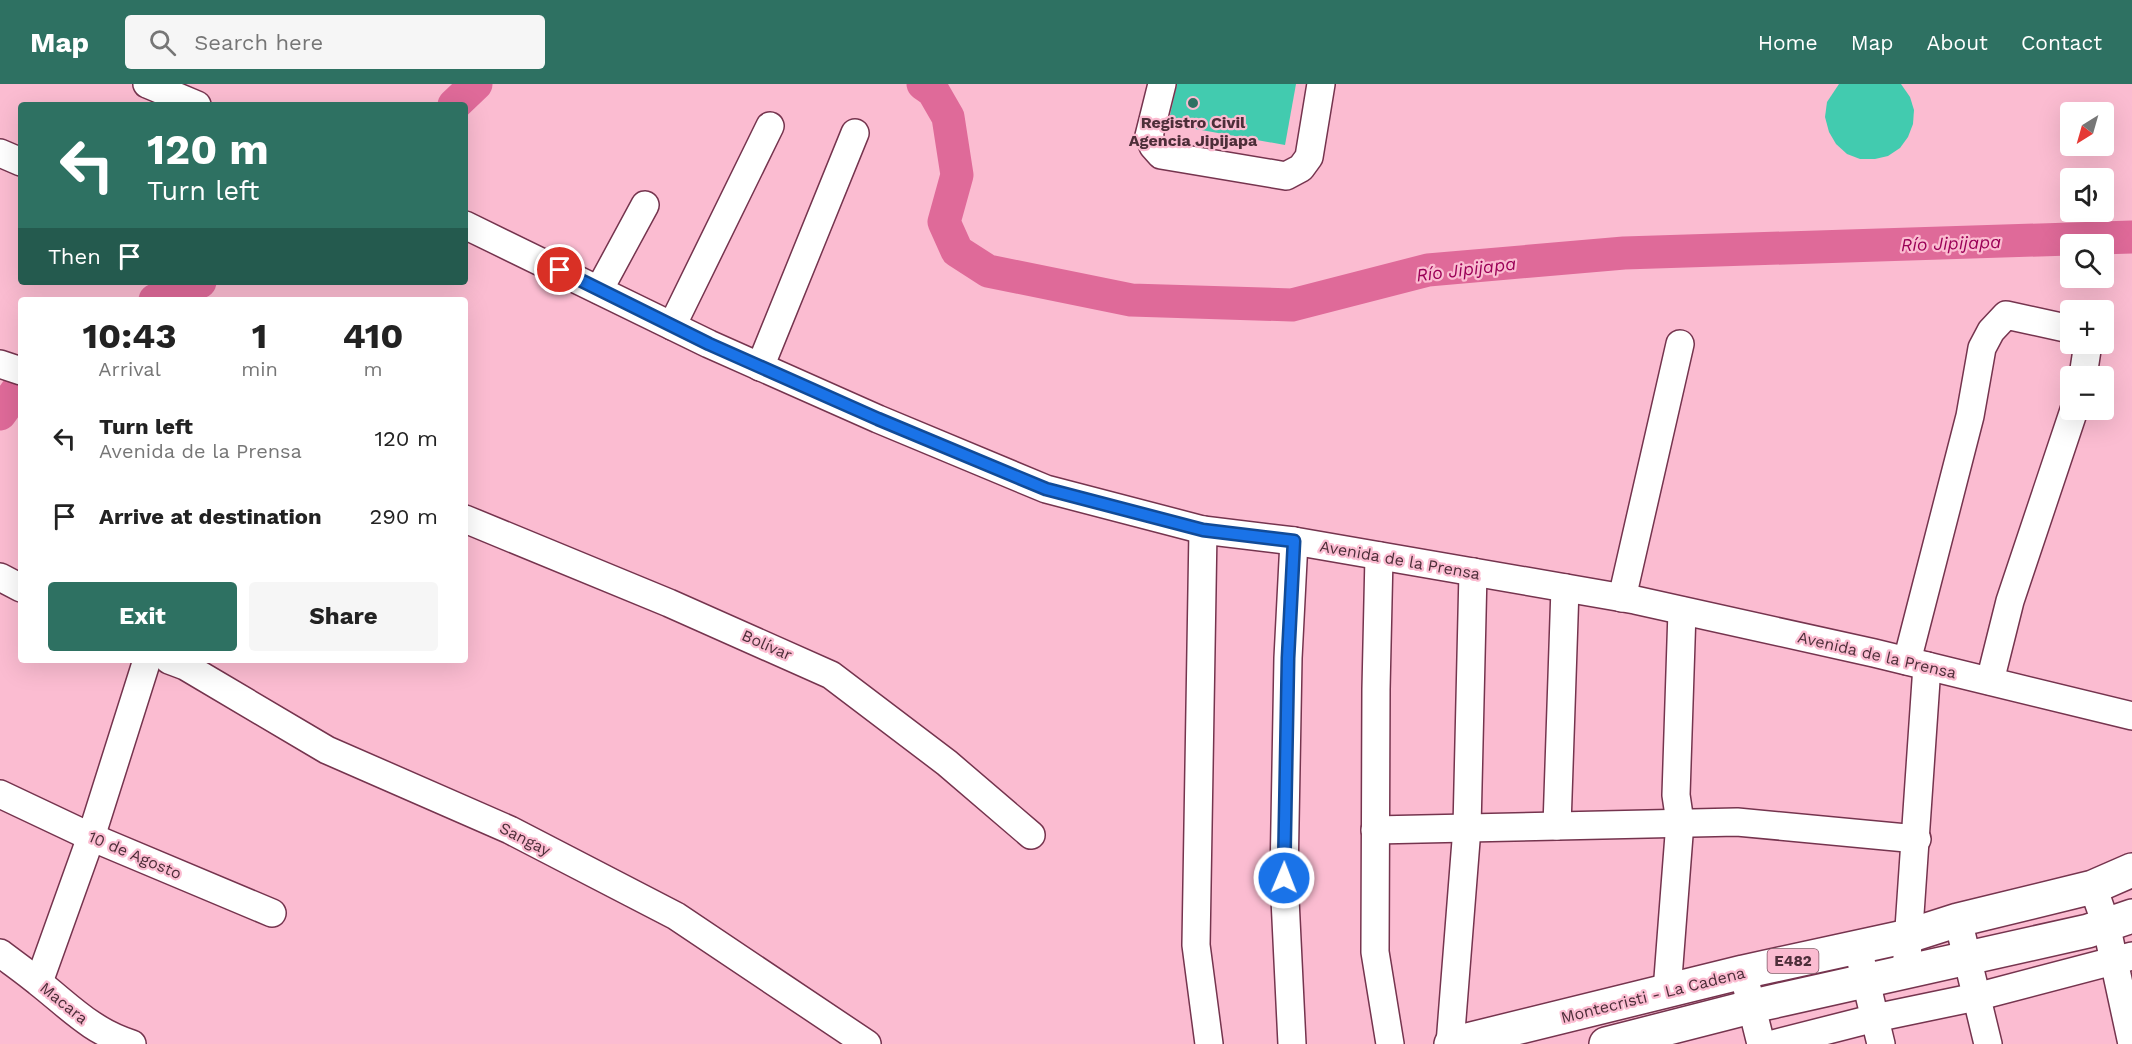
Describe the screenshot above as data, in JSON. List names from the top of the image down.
{
  "streets": {
    "highway": ["E482", "Montecristi - La Cadena"],
    "street": [
      "Avenida de la Prensa",
      "Bolívar",
      "Sangay",
      "10 de Agosto",
      "Macara"
    ]
  },
  "water": ["Río Jipijapa"],
  "places": ["Registro Civil Agencia Jipijapa"],
  "north": "bottom left",
  "page": {
    "header": "Map",
    "search": "Search here",
    "nav": [
      "Home",
      "Map",
      "About",
      "Contact"
    ],
    "map_buttons": ["+", "−"],
    "turn": ["120 m", "Turn left"],
    "then": "Then",
    "eta": [
      "10:43",
      "Arrival",
      "1",
      "min",
      "410",
      "m"
    ],
    "list": [
      {
        "name": "Turn left",
        "note": "Avenida de la Prensa",
        "value": "120 m"
      },
      {
        "name": "Arrive at destination",
        "value": "290 m"
      }
    ],
    "buttons": ["Exit", "Share"]
  }
}
